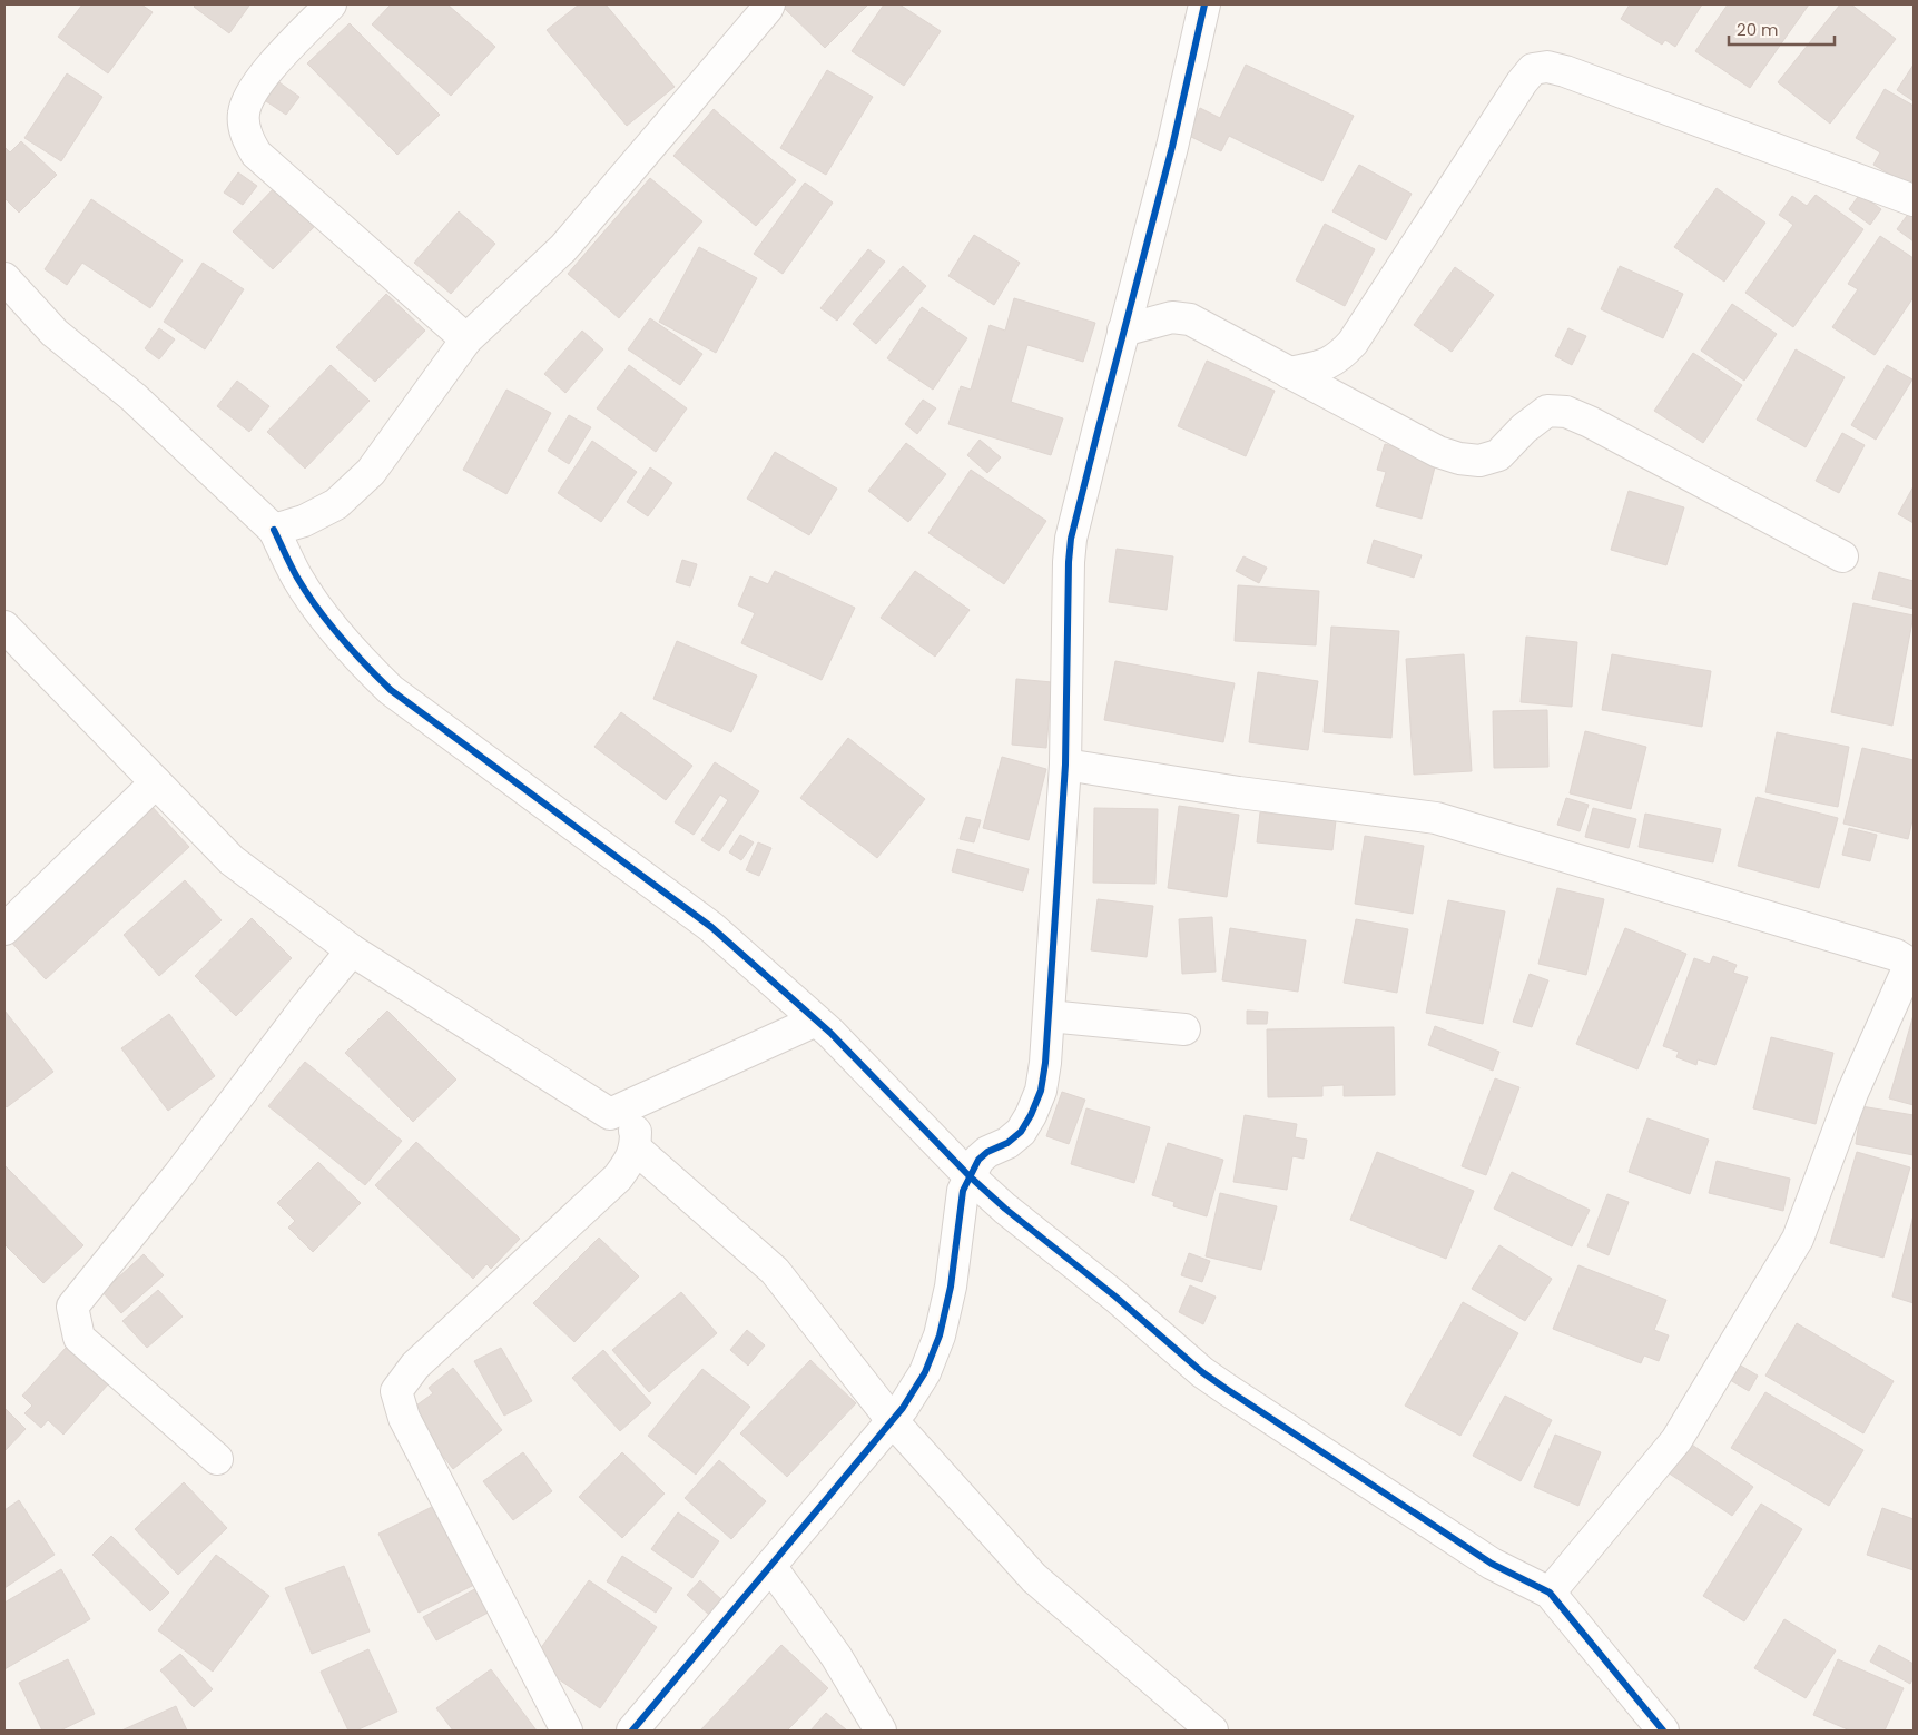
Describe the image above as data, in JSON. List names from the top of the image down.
{
  "scale_bar": "20 m"
}
